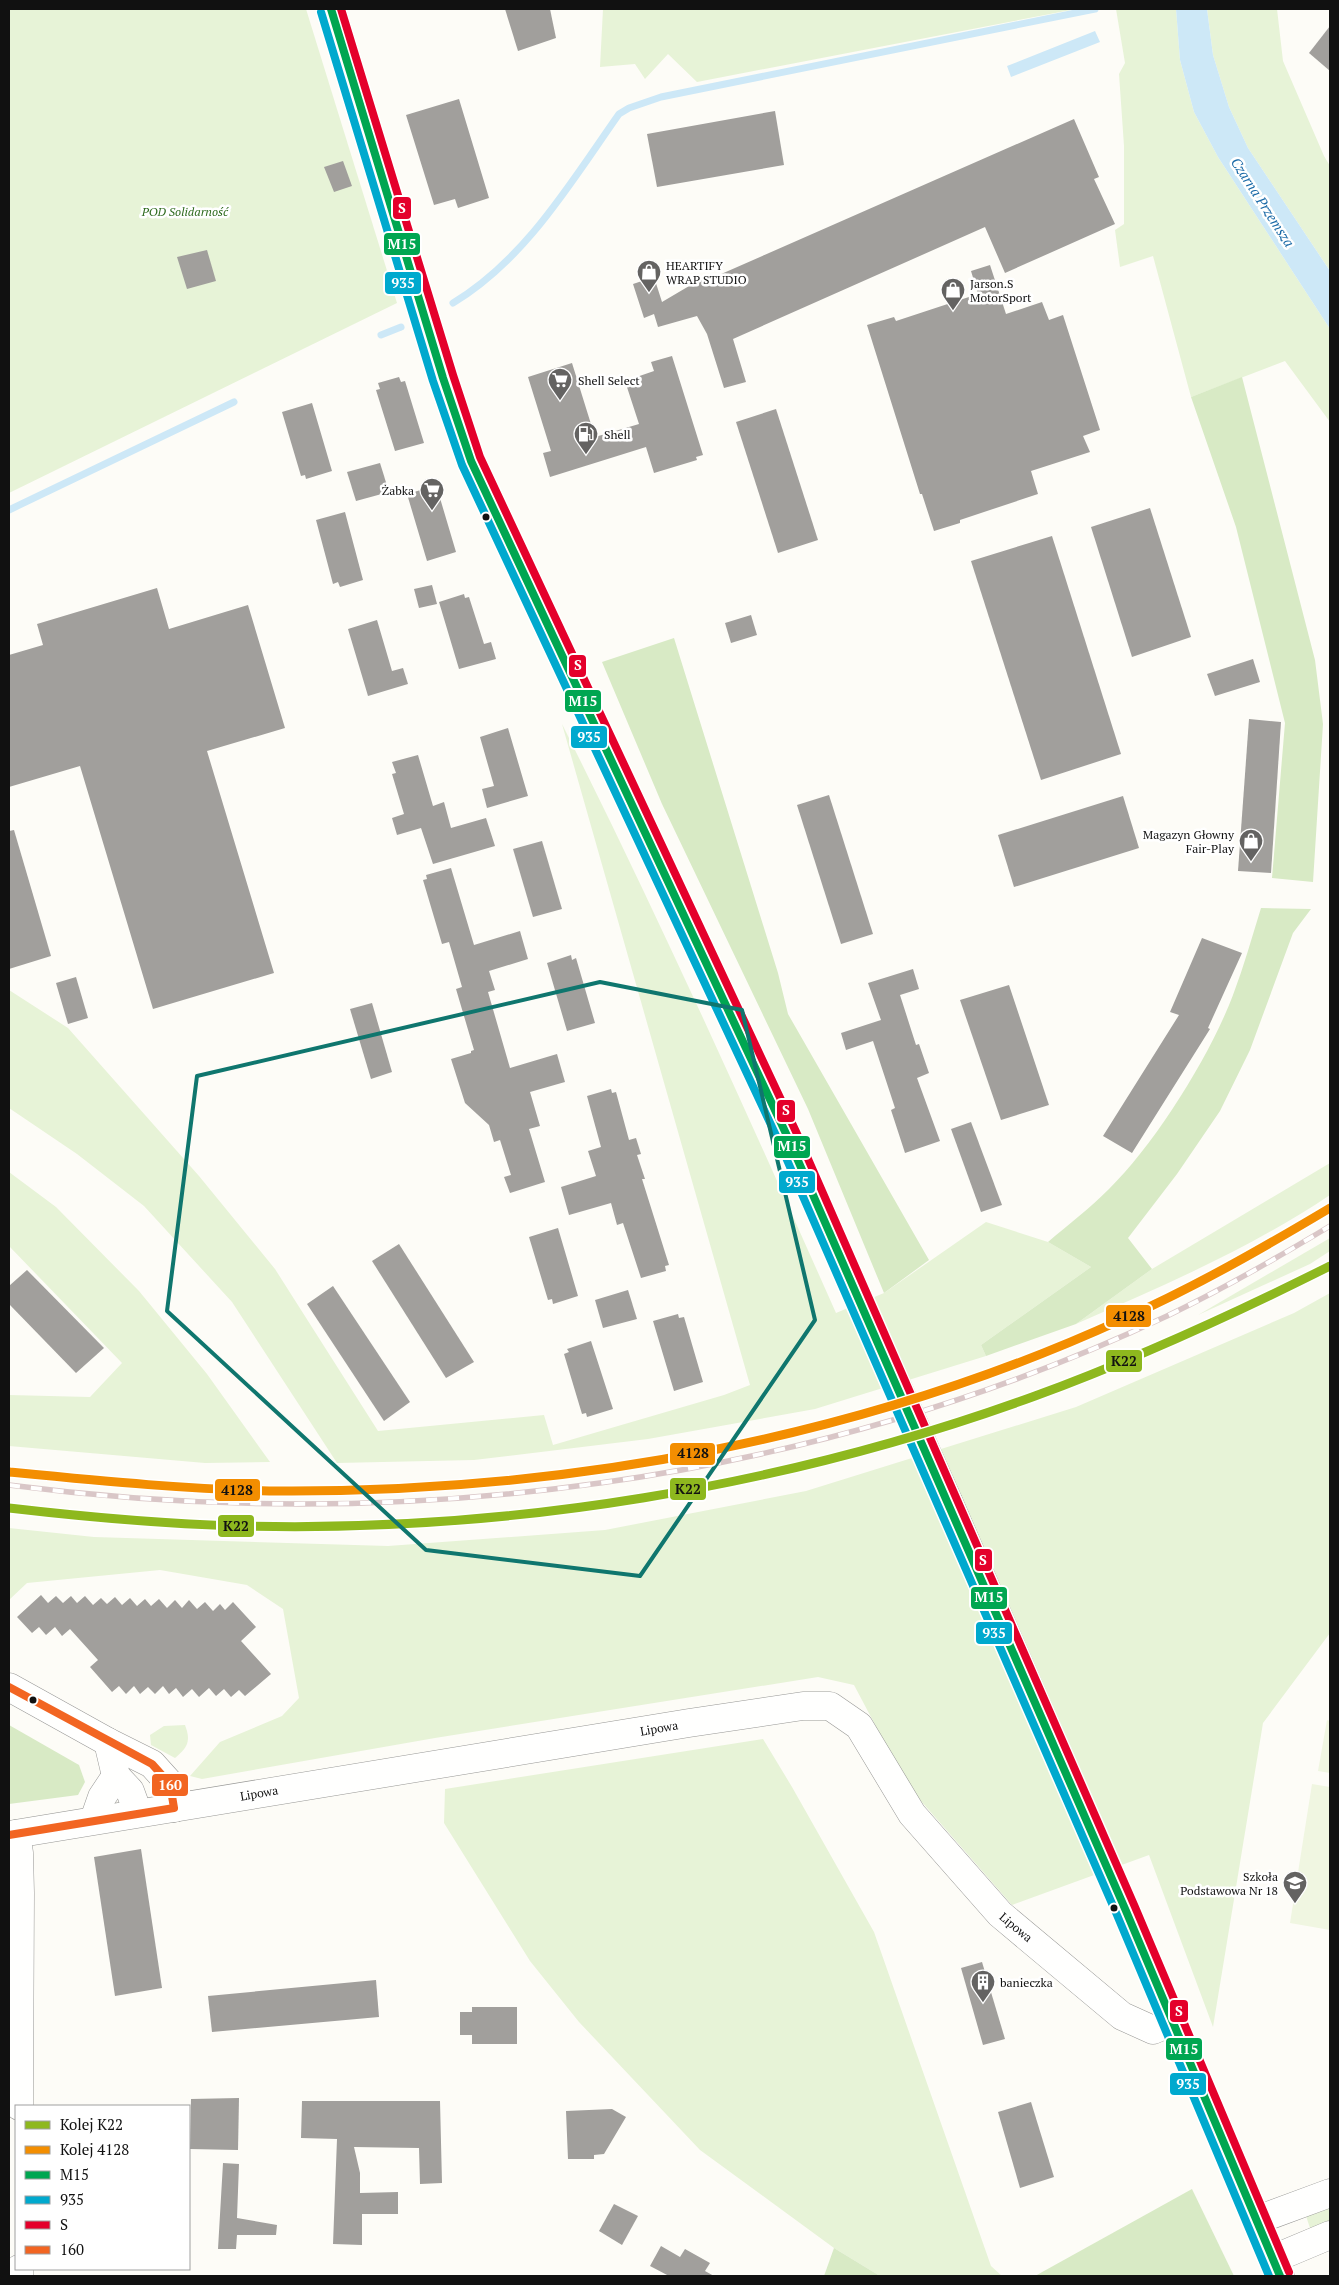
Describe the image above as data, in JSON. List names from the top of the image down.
{
  "streets": {
    "street": ["Lipowa"]
  },
  "water": ["Czarna Przemsza"],
  "parks": ["POD Solidarność"],
  "places": {
    "shop": ["HEARTIFY WRAP STUDIO", "Jarson.S MotorSport", "Magazyn Głowny Fair-Play"],
    "supermarket": ["Shell Select", "Żabka"],
    "fuel station": ["Shell"],
    "school or university": ["Szkoła Podstawowa Nr 18"],
    "building": ["banieczka"]
  },
  "lines": [
    "transit line M15",
    "transit line S",
    "transit line 935",
    "rail line 4128",
    "rail line K22",
    "transit line 160"
  ],
  "legend": [
    "Kolej K22",
    "Kolej 4128",
    "M15",
    "935",
    "S",
    "160"
  ]
}
